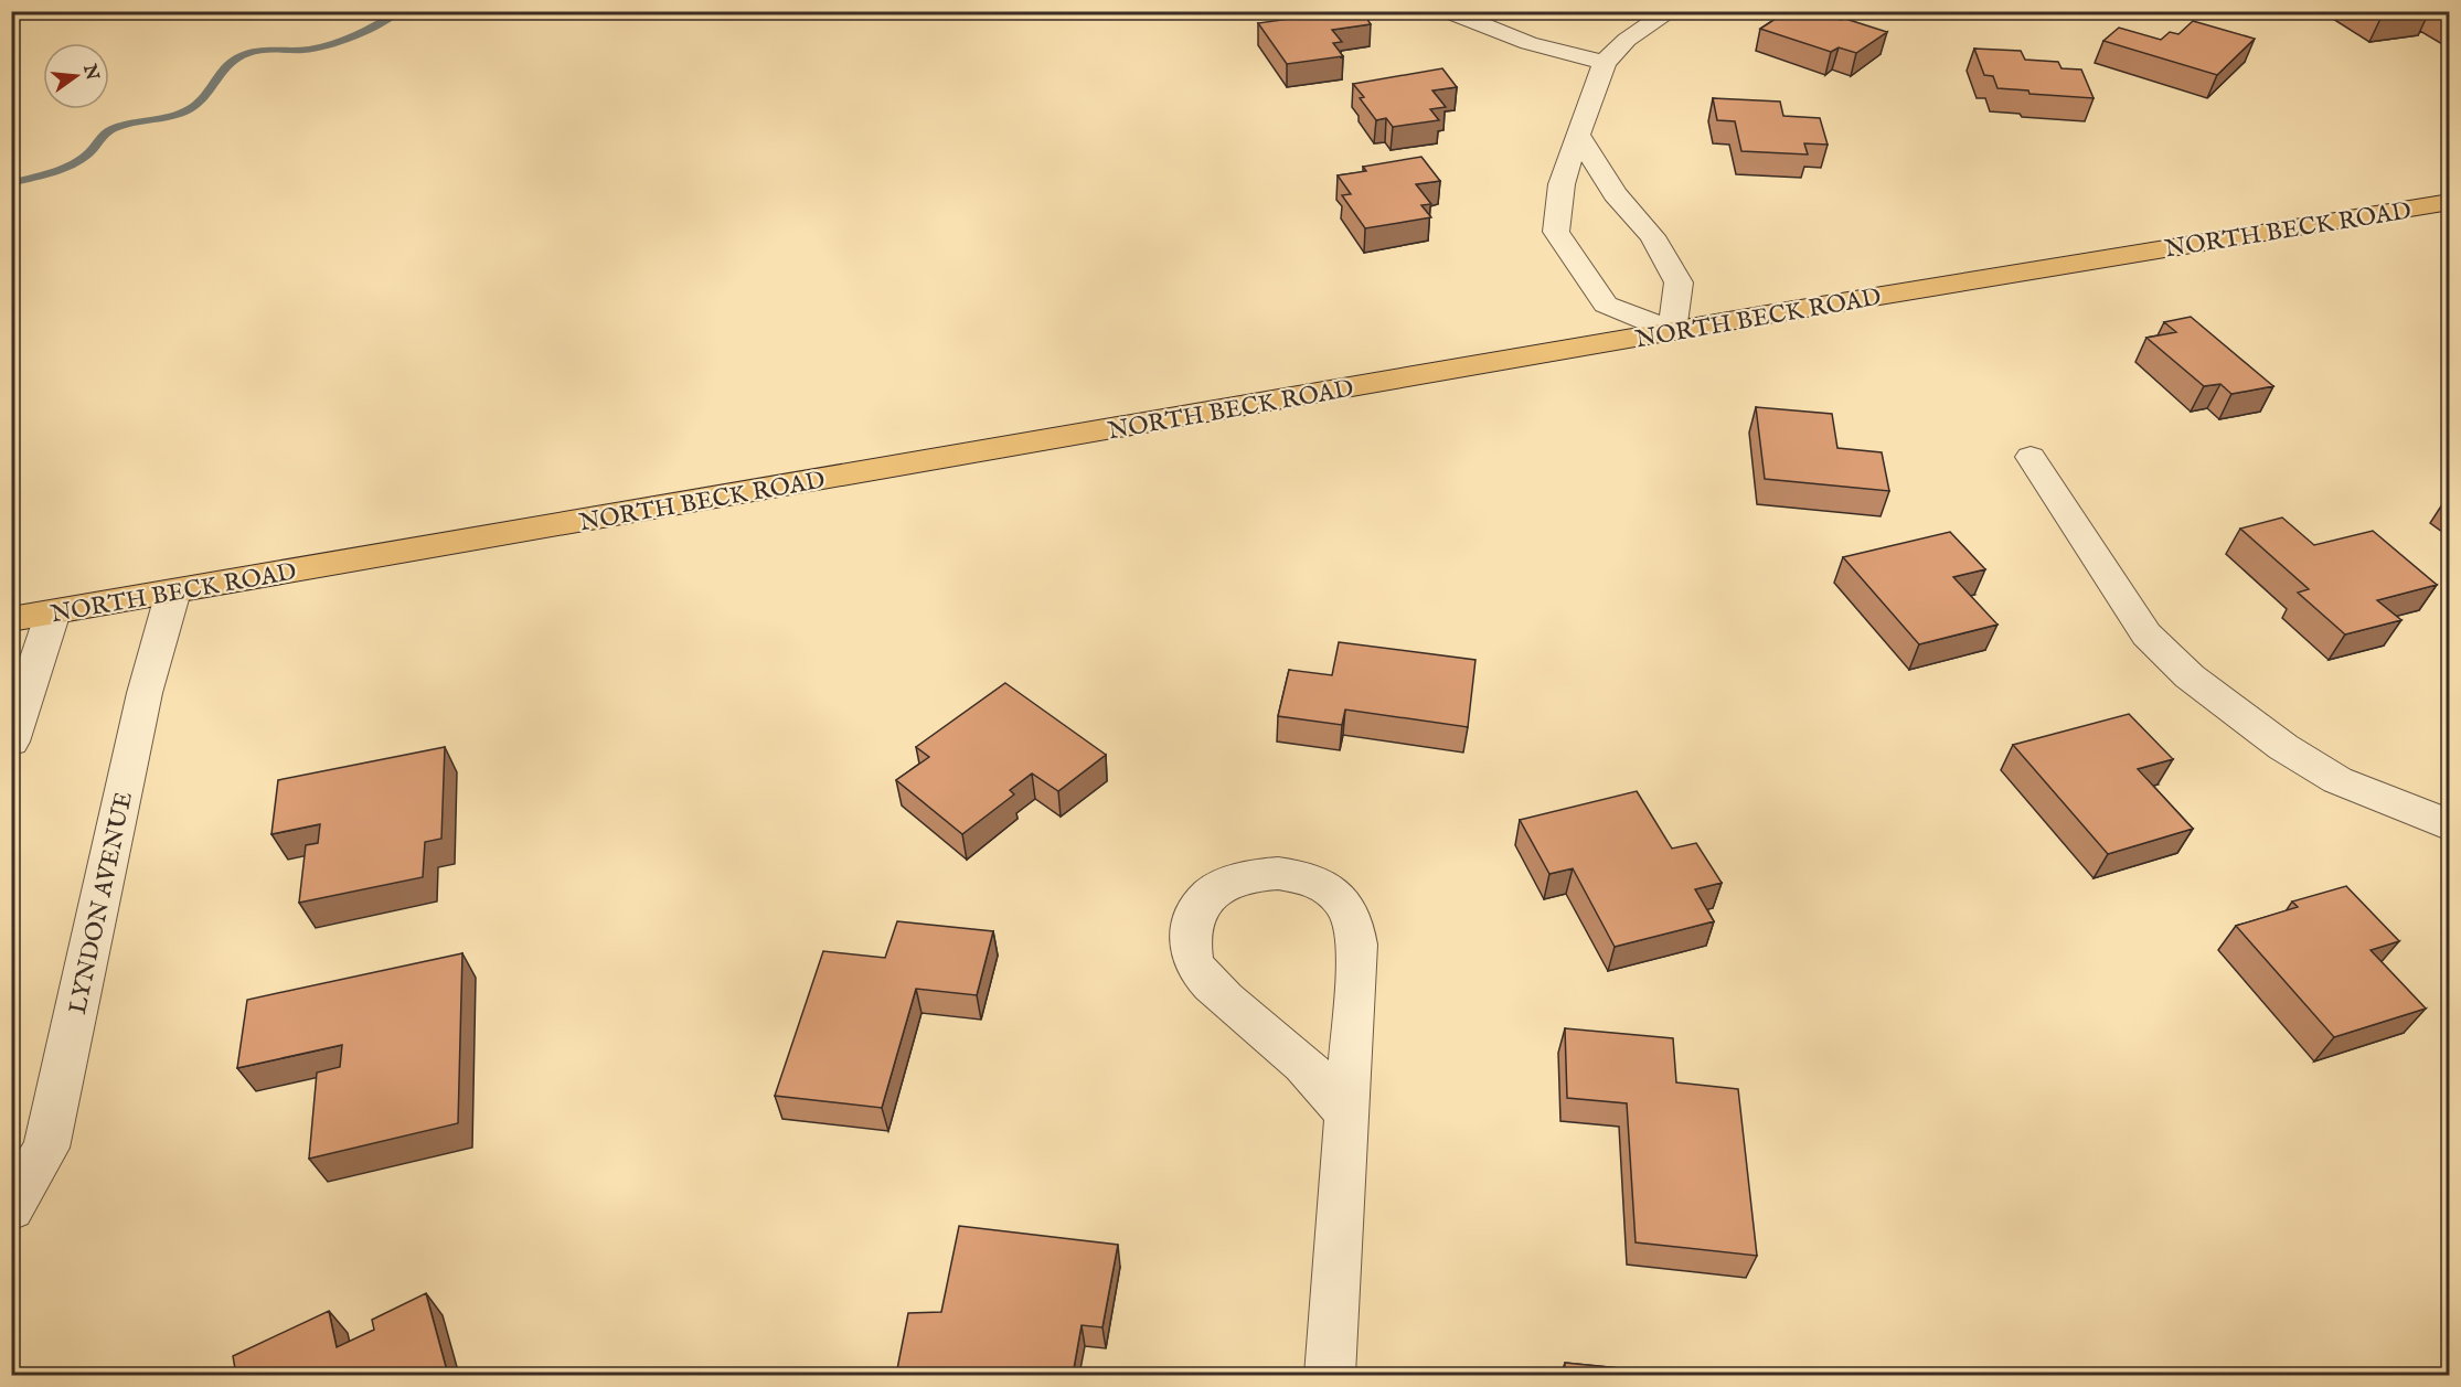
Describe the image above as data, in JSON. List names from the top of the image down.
{
  "streets": {
    "main road": ["NORTH BECK ROAD"],
    "street": ["LYNDON AVENUE"]
  },
  "crossings": [
    ["NORTH BECK ROAD", "LYNDON AVENUE"]
  ],
  "north": "right"
}
